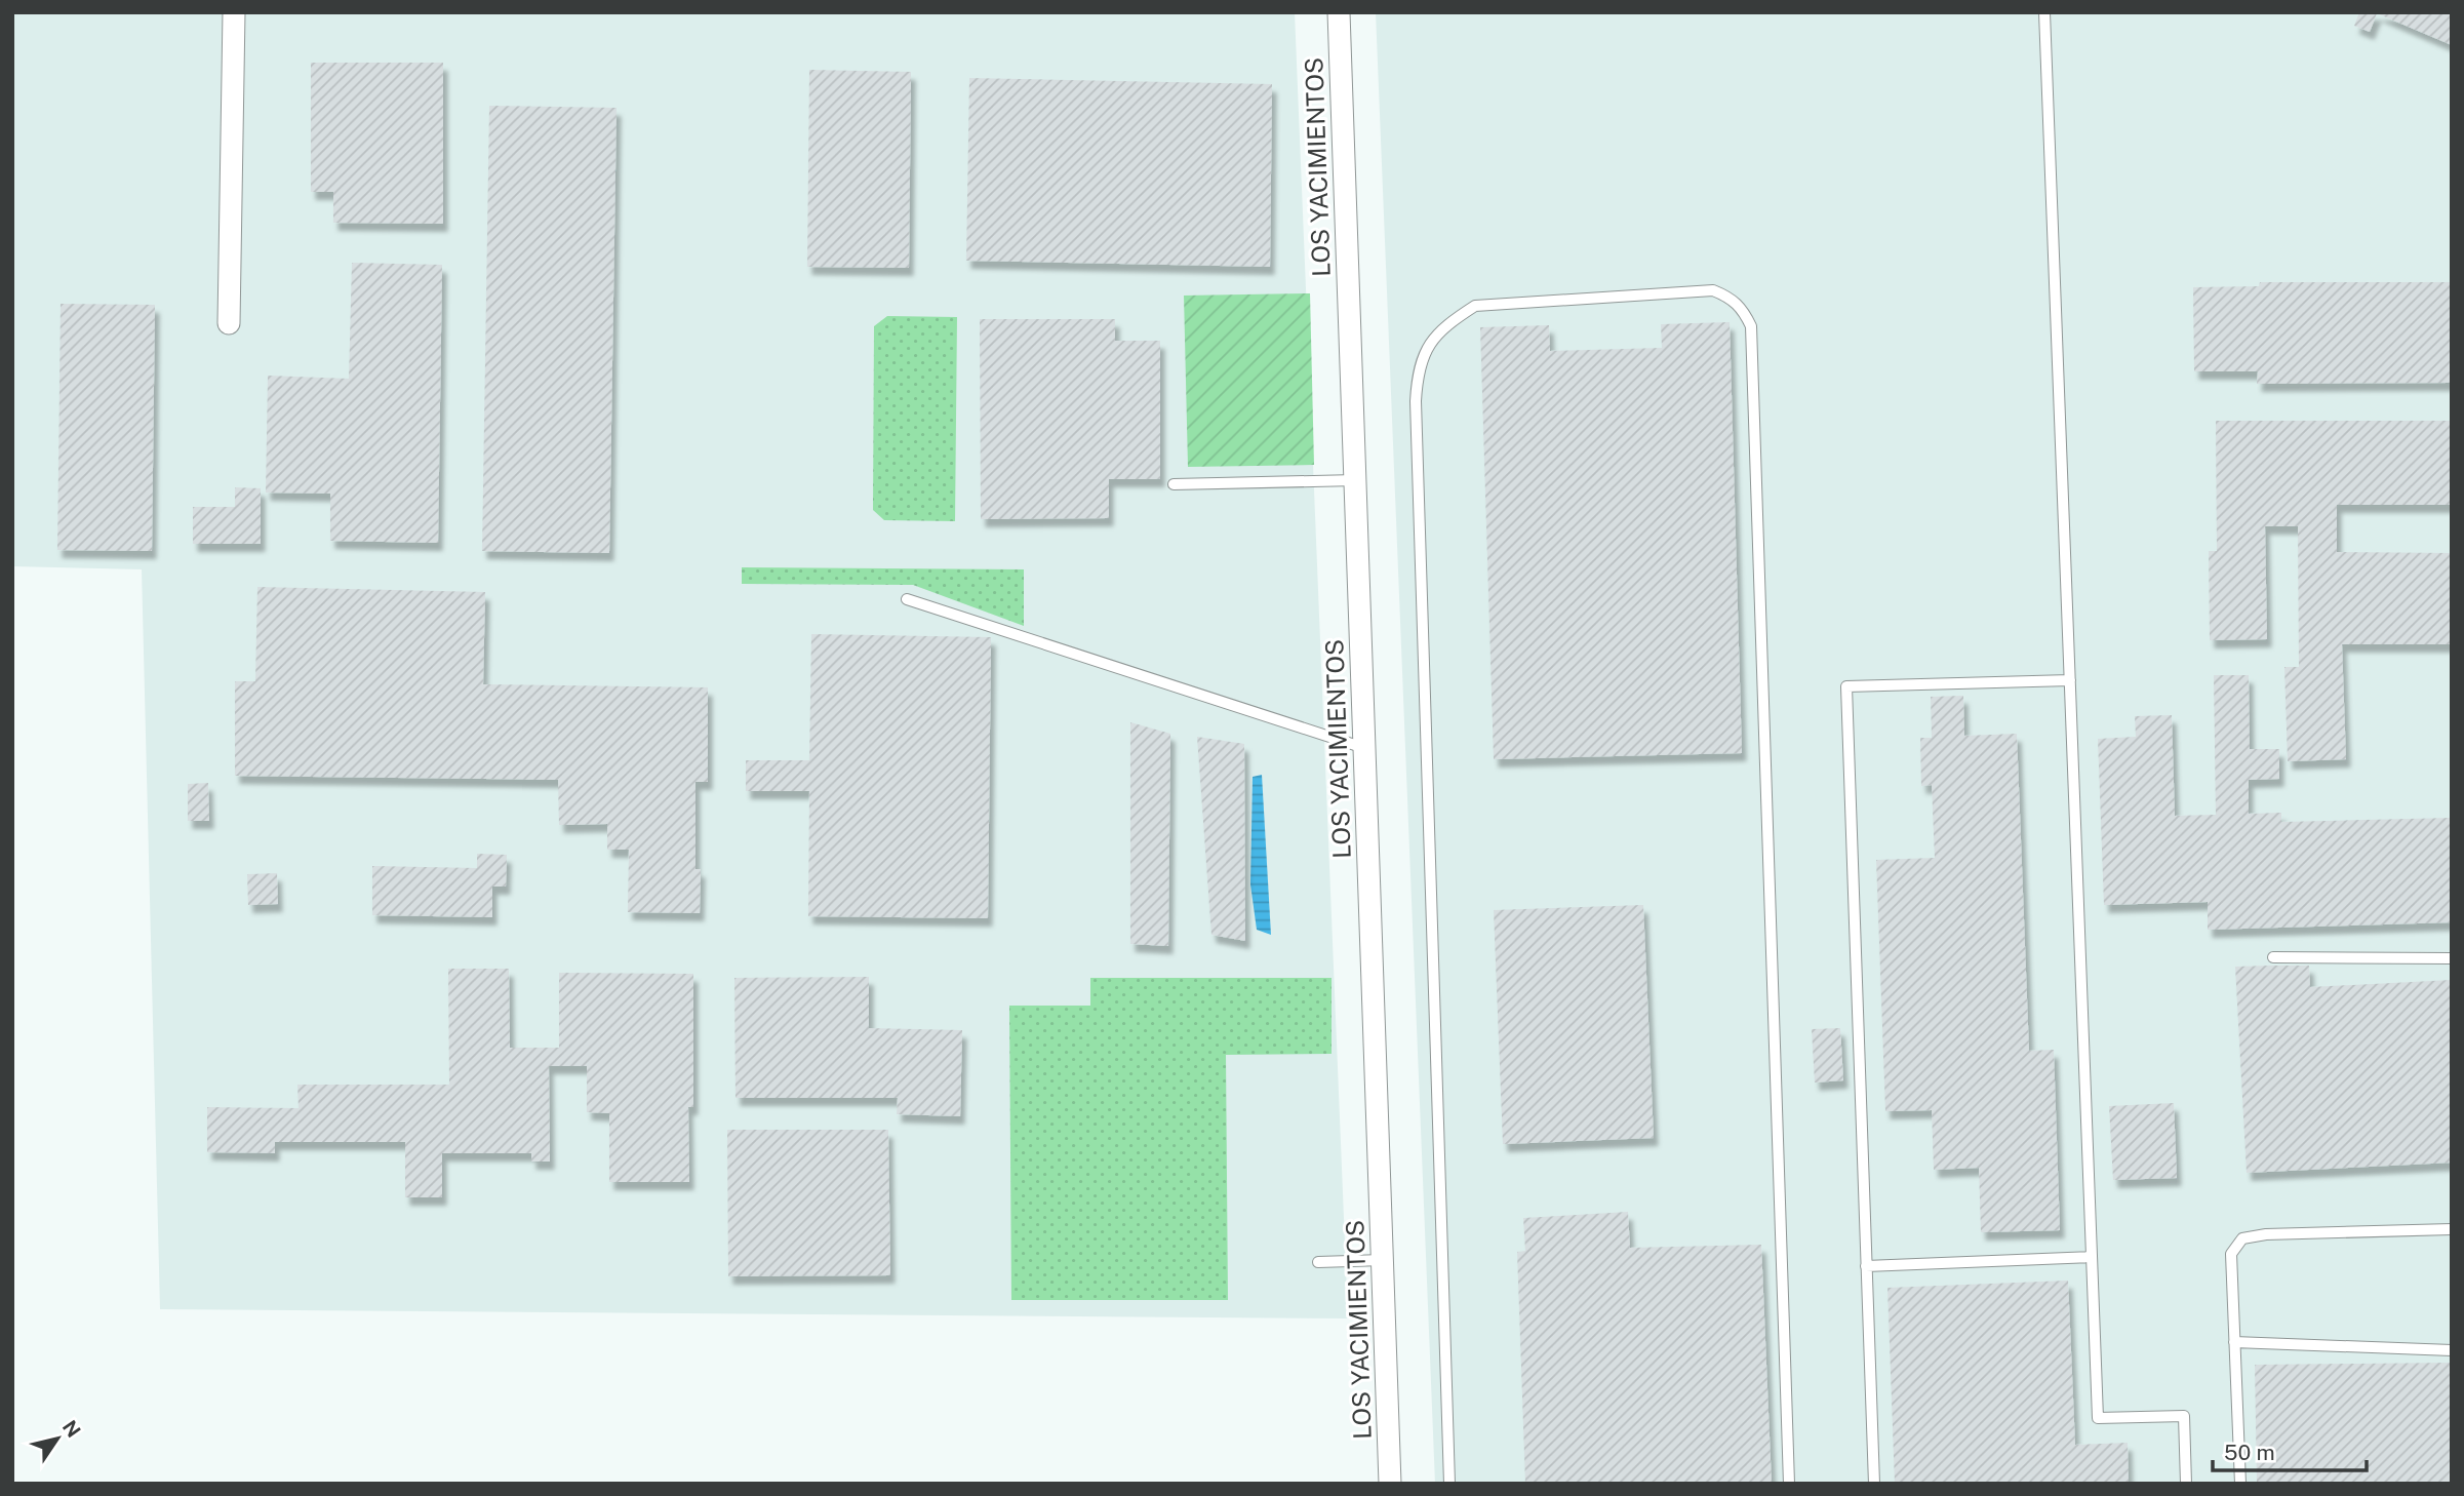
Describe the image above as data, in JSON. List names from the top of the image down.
{
  "streets": {
    "street": ["LOS YACIMIENTOS"]
  },
  "scale_bar": "50 m",
  "north": "top right"
}
